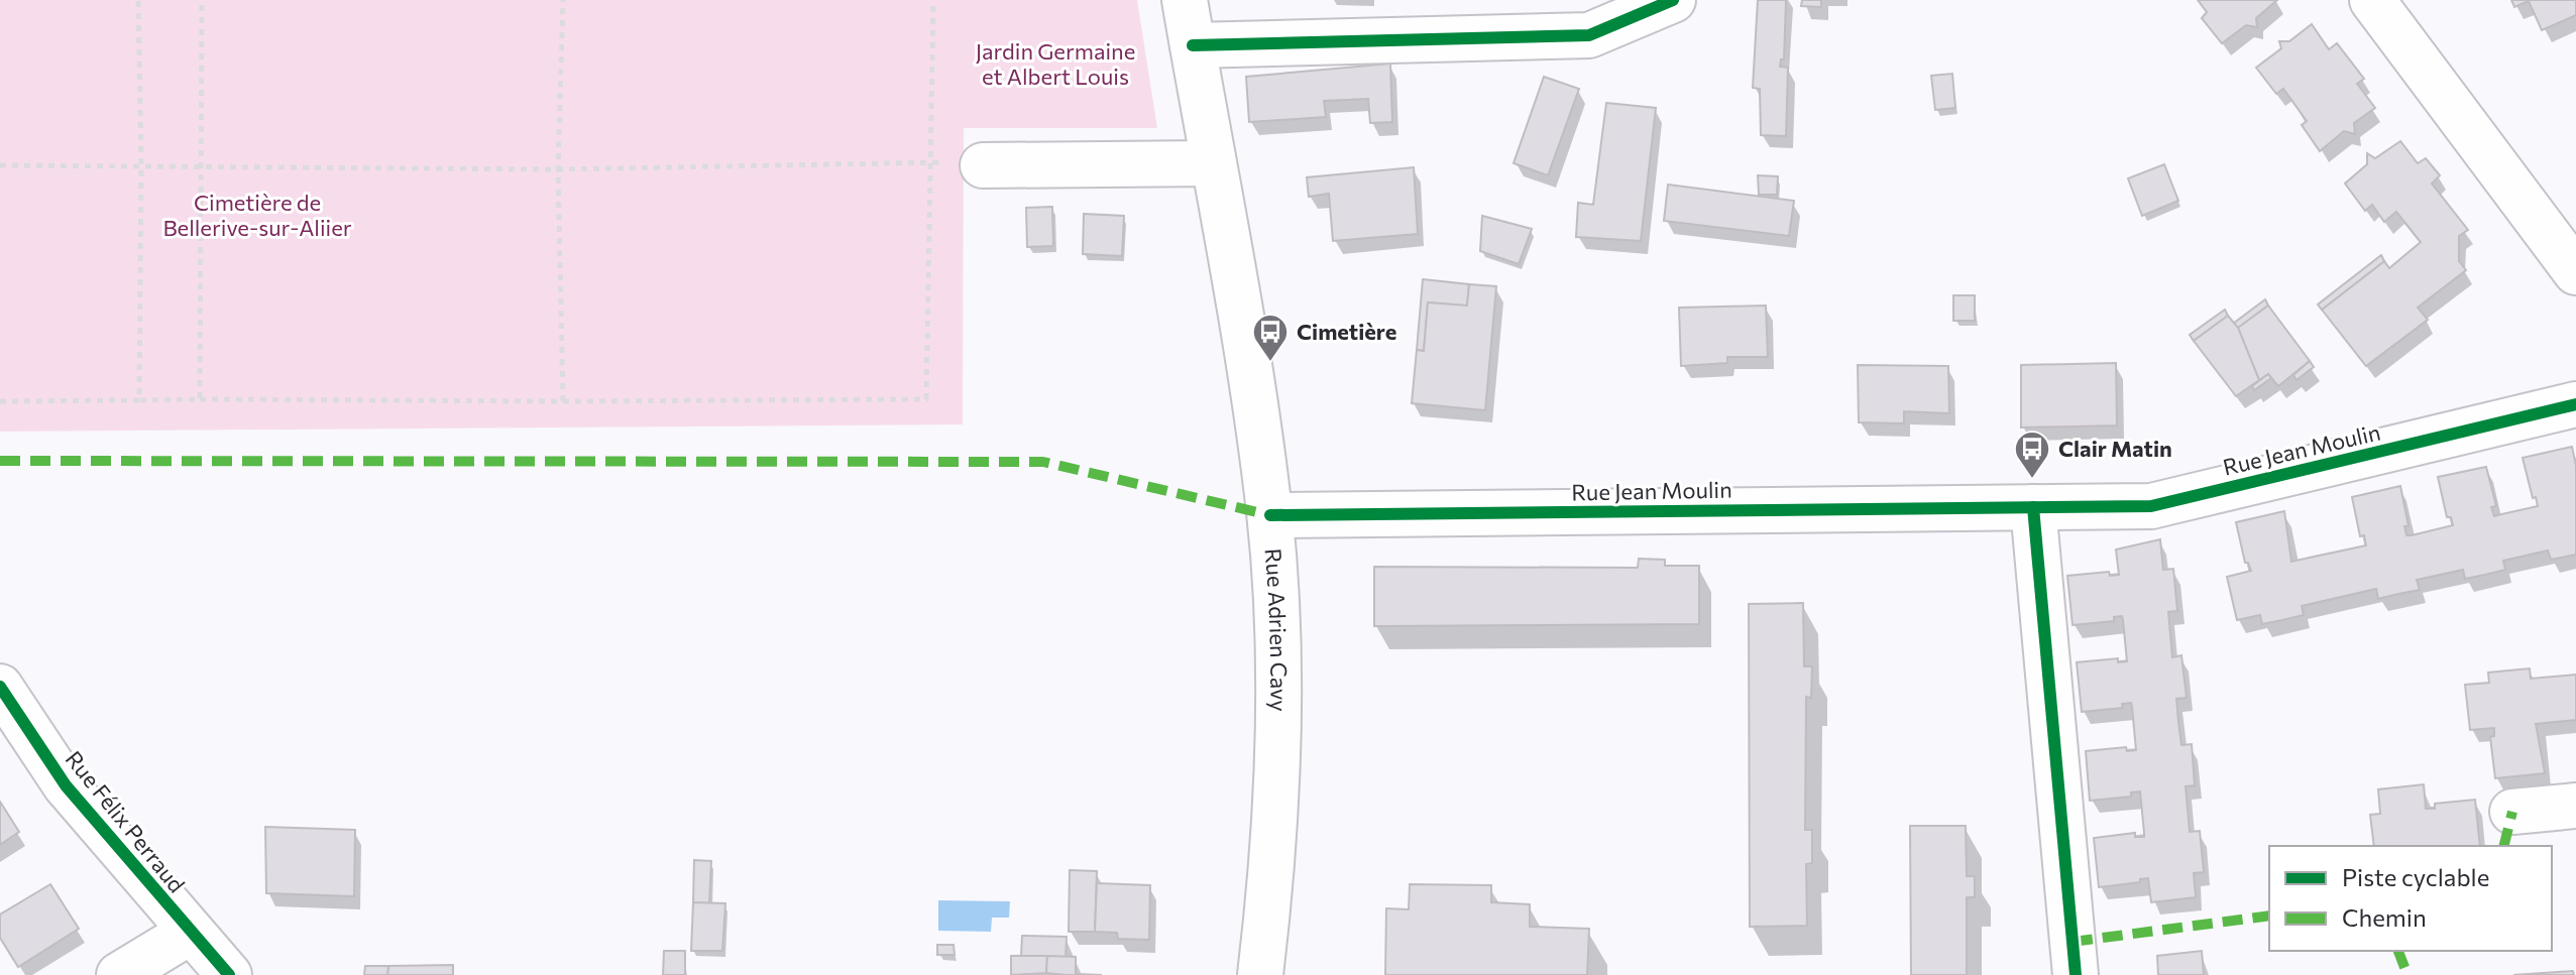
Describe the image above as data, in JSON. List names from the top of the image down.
{
  "streets": {
    "street": ["Rue Jean Moulin", "Rue Adrien Cavy", "Rue Félix Perraud"]
  },
  "crossings": [
    ["Rue Jean Moulin", "Rue Adrien Cavy"]
  ],
  "parks": ["Jardin Germaine et Albert Louis", "Cimetière de Bellerive-sur-Aliier"],
  "places": {
    "bus stop": ["Cimetière", "Clair Matin"]
  },
  "legend": ["Piste cyclable", "Chemin"]
}
